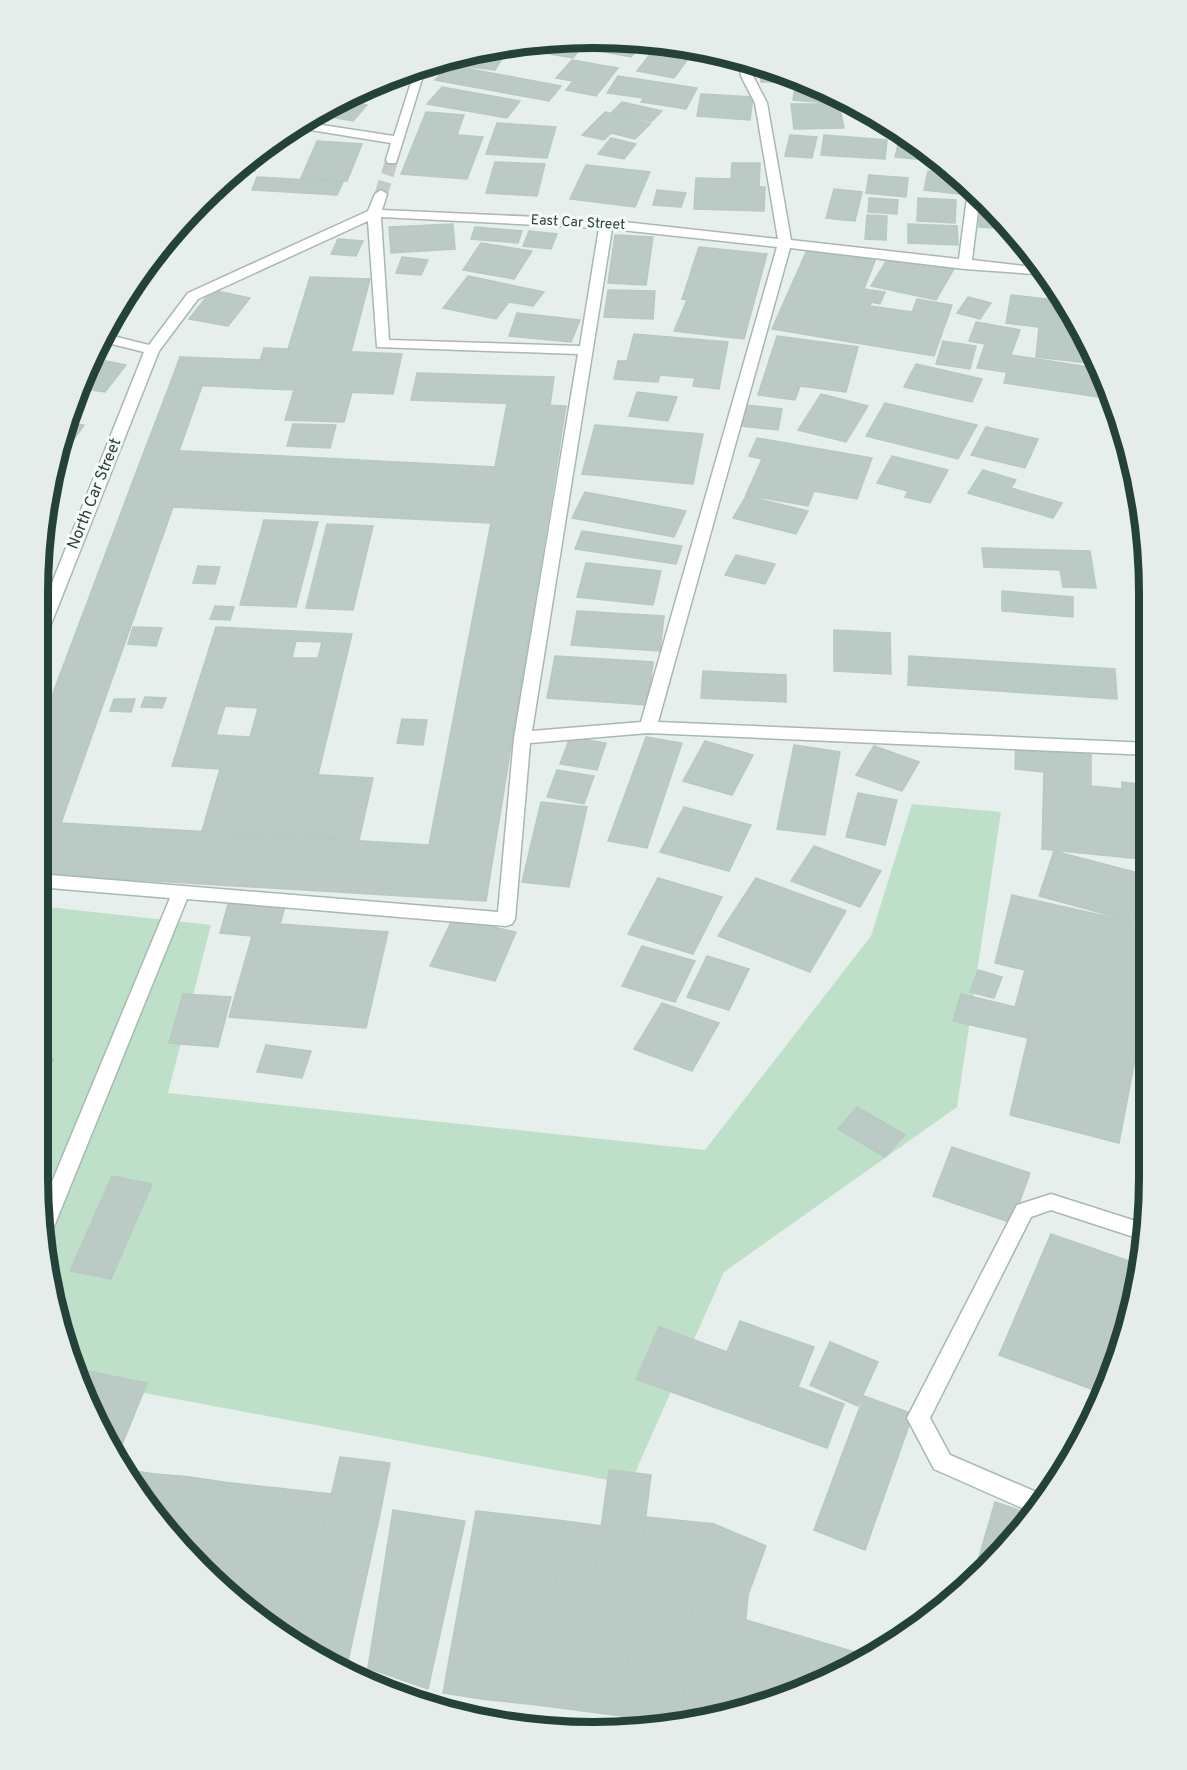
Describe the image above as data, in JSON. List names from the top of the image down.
{
  "streets": {
    "street": ["East Car Street", "North Car Street"]
  },
  "crossings": [
    ["East Car Street", "North Car Street"]
  ]
}
